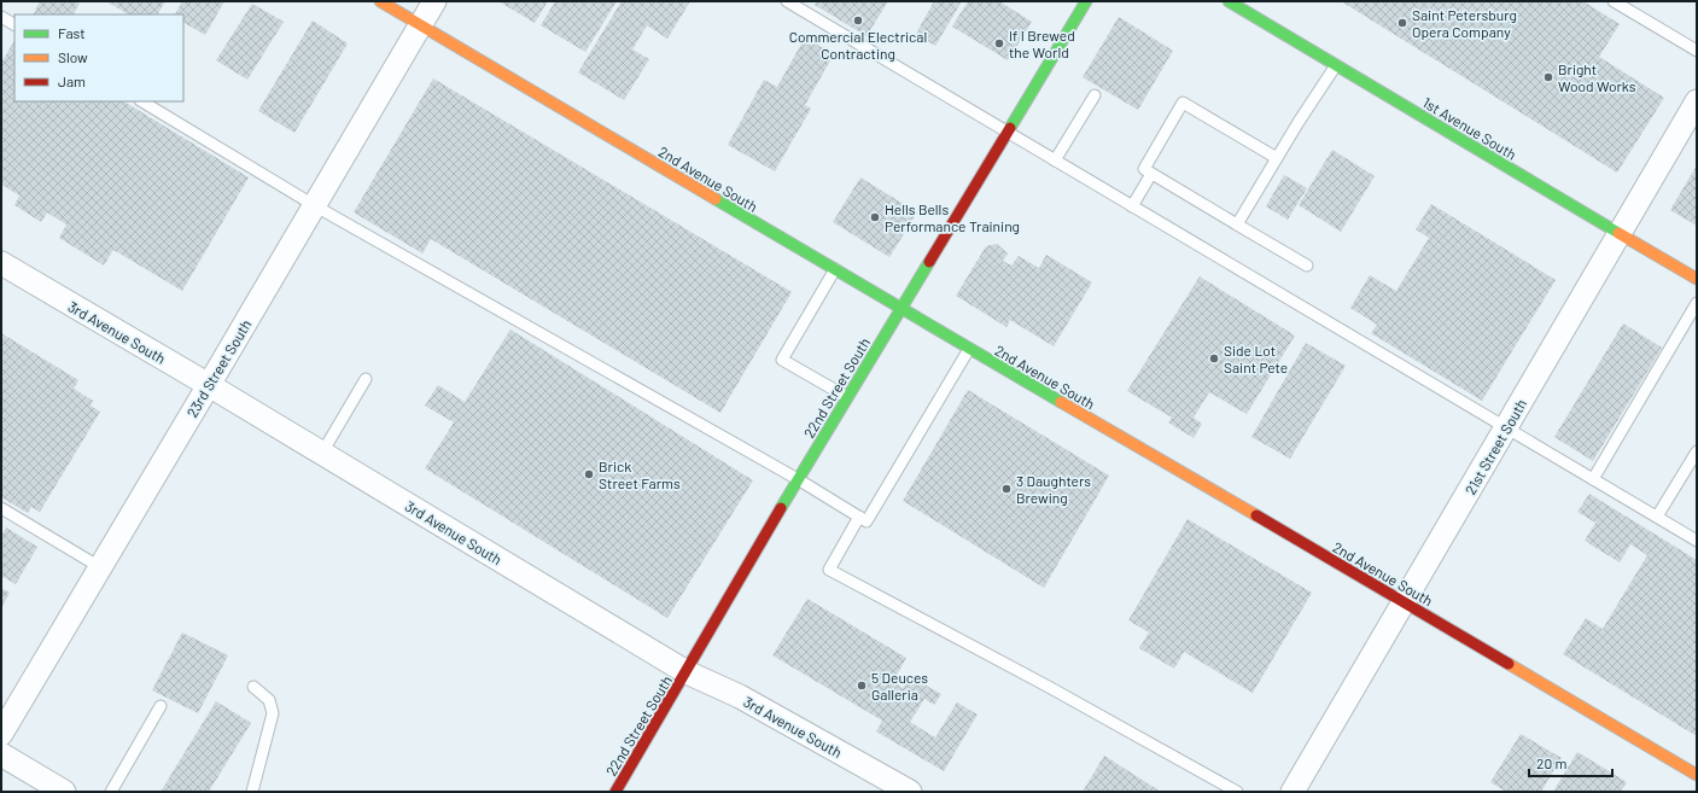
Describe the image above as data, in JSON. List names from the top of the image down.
{
  "streets": {
    "street": [
      "1st Avenue South",
      "2nd Avenue South",
      "3rd Avenue South",
      "23rd Street South",
      "22nd Street South",
      "21st Street South"
    ]
  },
  "crossings": [
    ["1st Avenue South", "21st Street South"],
    ["2nd Avenue South", "23rd Street South"],
    ["2nd Avenue South", "22nd Street South"],
    ["2nd Avenue South", "21st Street South"],
    ["3rd Avenue South", "23rd Street South"],
    ["3rd Avenue South", "22nd Street South"]
  ],
  "places": [
    "Commercial Electrical Contracting",
    "Saint Petersburg Opera Company",
    "If I Brewed the World",
    "Bright Wood Works",
    "Hells Bells Performance Training",
    "Side Lot Saint Pete",
    "Brick Street Farms",
    "3 Daughters Brewing",
    "5 Deuces Galleria"
  ],
  "legend": ["Fast", "Slow", "Jam"],
  "scale_bar": "20 m"
}
